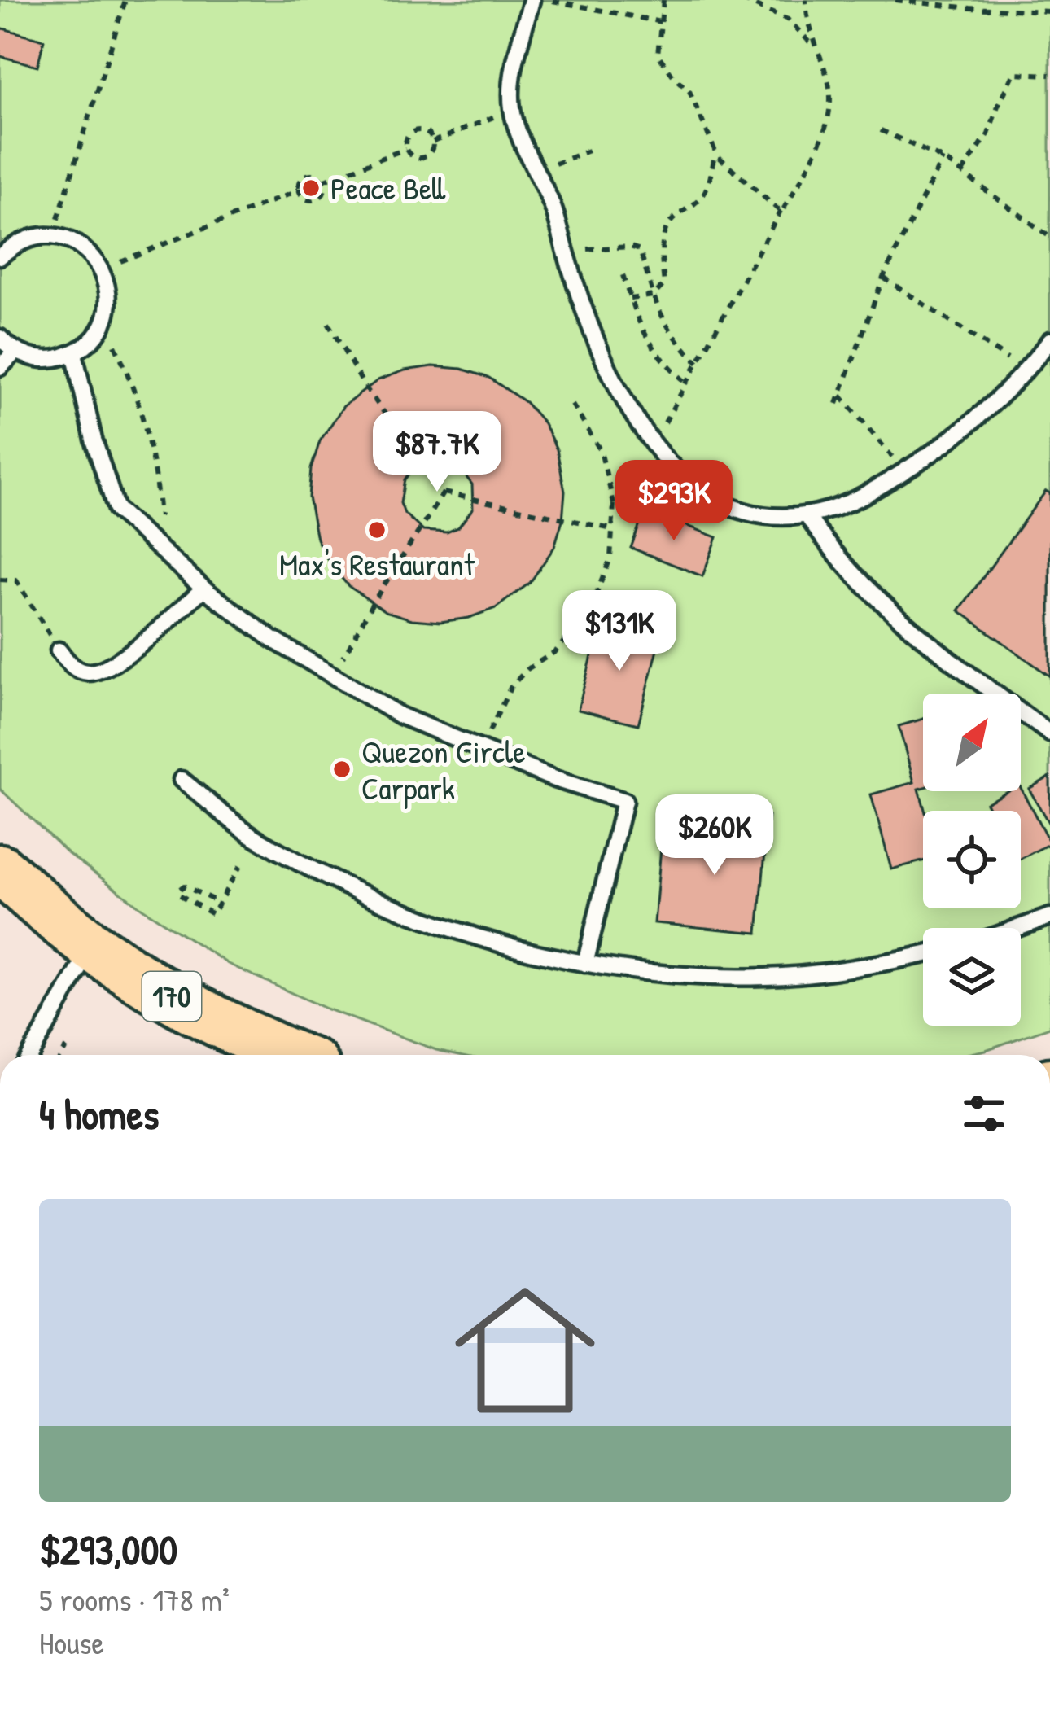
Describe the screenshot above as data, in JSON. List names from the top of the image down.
{
  "streets": {
    "main road": ["170"]
  },
  "places": ["Peace Bell", "Max's Restaurant", "Quezon Circle Carpark"],
  "north": "top right",
  "page": {
    "price": [
      "$87.7K",
      "$293K",
      "$131K",
      "$260K"
    ],
    "heading": "4 homes",
    "list": [
      {
        "name": "$293,000",
        "note": "5 rooms · 178 m² · House"
      }
    ]
  }
}
